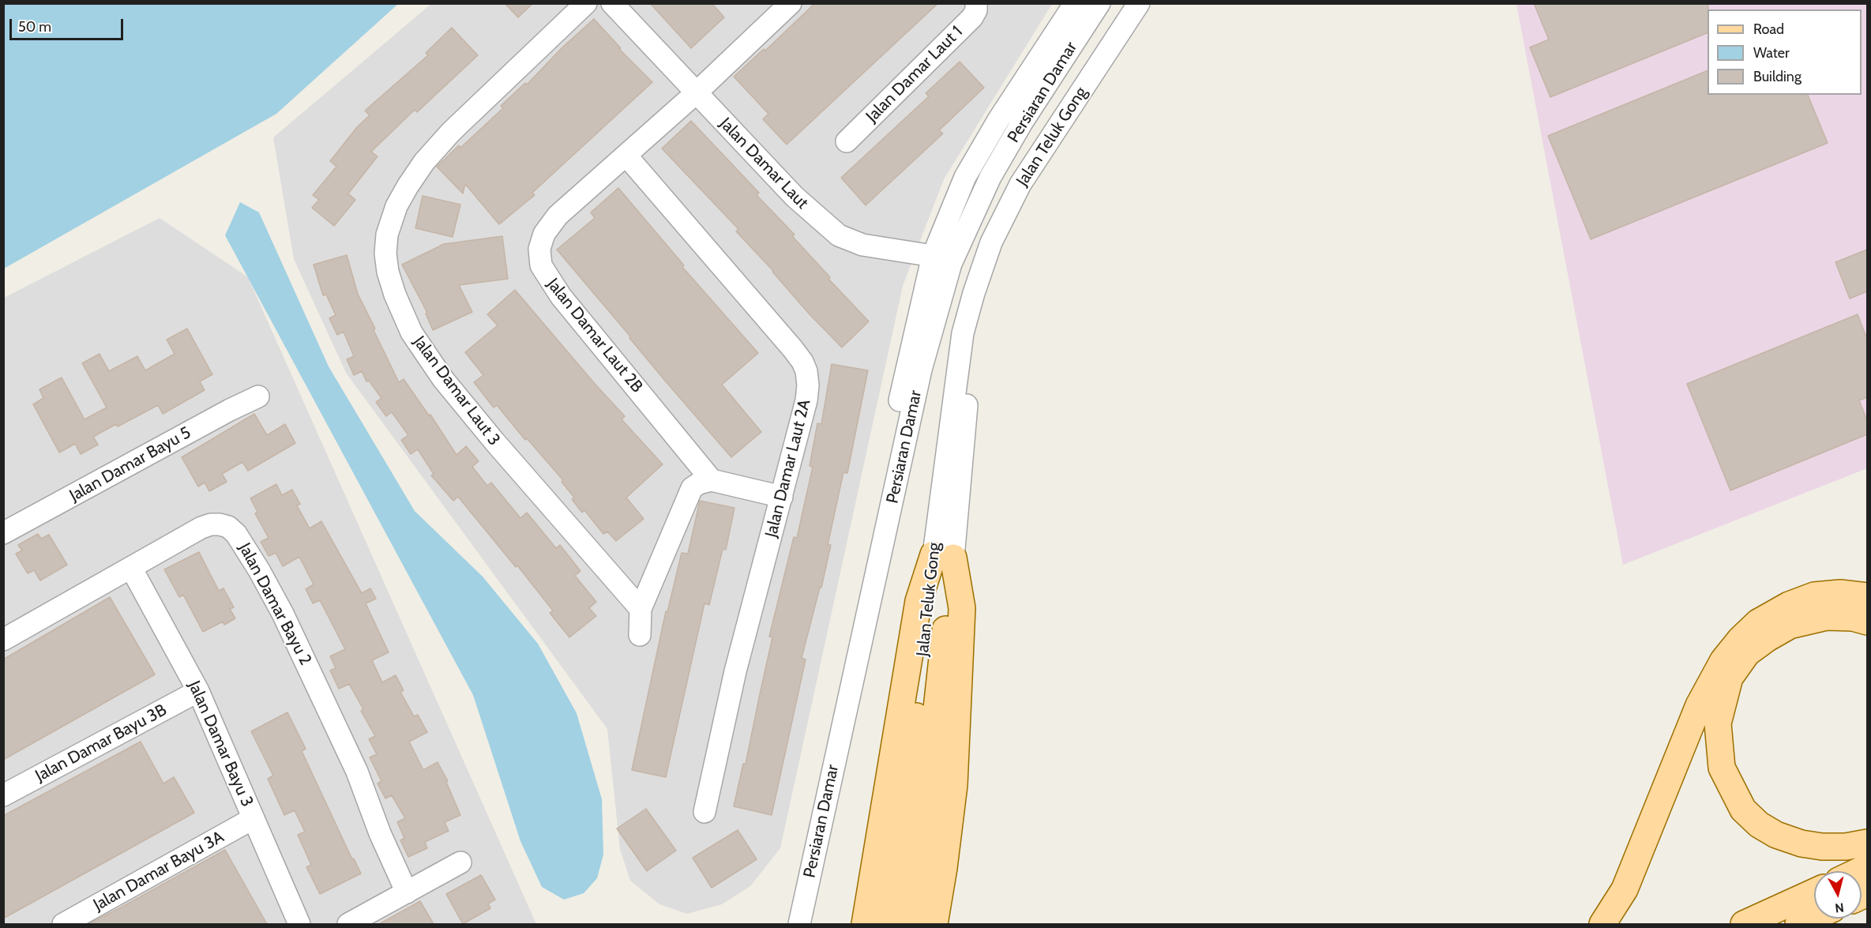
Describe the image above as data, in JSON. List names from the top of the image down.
{
  "streets": {
    "main road": ["Jalan Teluk Gong"],
    "street": [
      "Jalan Damar Laut 1",
      "Persiaran Damar",
      "Jalan Damar Laut",
      "Jalan Damar Laut 2B",
      "Jalan Damar Laut 3",
      "Jalan Damar Bayu 5",
      "Jalan Damar Laut 2A",
      "Jalan Damar Bayu 2",
      "Jalan Damar Bayu 3B",
      "Jalan Damar Bayu 3",
      "Jalan Damar Bayu 3A"
    ]
  },
  "crossings": [
    ["Persiaran Damar", "Jalan Damar Laut"],
    ["Jalan Damar Laut", "Jalan Damar Laut 2B"],
    ["Jalan Damar Laut 2B", "Jalan Damar Laut 2A"],
    ["Jalan Damar Bayu 2", "Jalan Damar Bayu 3"],
    ["Jalan Damar Bayu 3B", "Jalan Damar Bayu 3"],
    ["Jalan Damar Bayu 3", "Jalan Damar Bayu 3A"]
  ],
  "legend": ["Road", "Water", "Building"],
  "scale_bar": "50 m",
  "north": "bottom"
}
